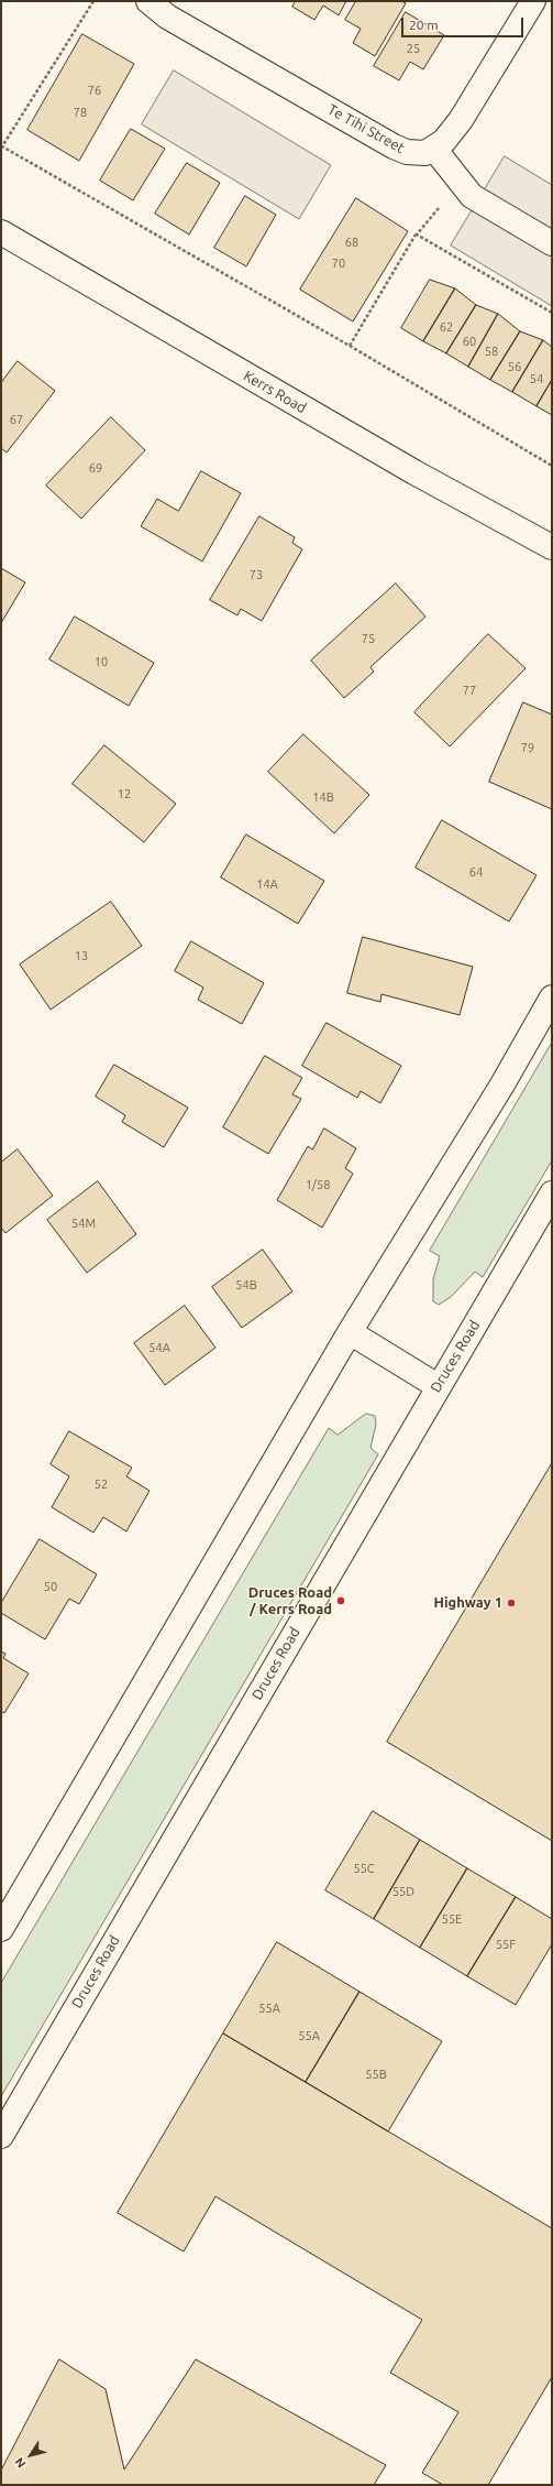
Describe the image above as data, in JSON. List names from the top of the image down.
{
  "streets": {
    "main road": ["Te Tihi Street", "Kerrs Road", "Druces Road"]
  },
  "places": ["Druces Road / Kerrs Road", "Highway 1"],
  "house_numbers": [
    "25",
    "76",
    "78",
    "68",
    "70",
    "62",
    "60",
    "58",
    "56",
    "54",
    "67",
    "69",
    "73",
    "75",
    "10",
    "77",
    "79",
    "12",
    "14B",
    "64",
    "14A",
    "13",
    "1/58",
    "54M",
    "54B",
    "54A",
    "52",
    "50",
    "55C",
    "55D",
    "55E",
    "55F",
    "55A",
    "55A",
    "55B"
  ],
  "scale_bar": "20 m",
  "north": "bottom left"
}
